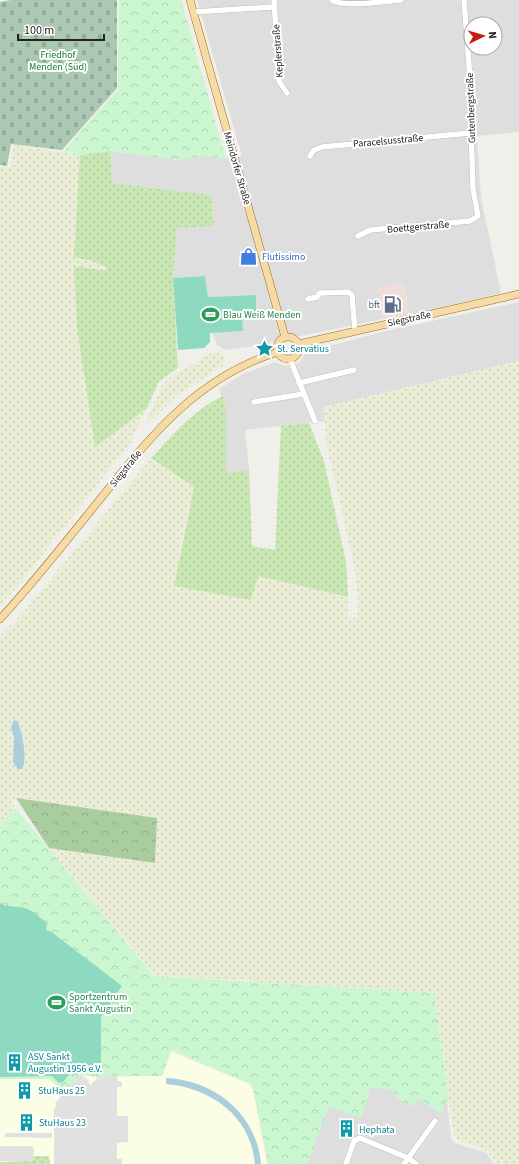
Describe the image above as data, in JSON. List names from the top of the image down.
{
  "streets": {
    "main road": ["Meindorfer Straße", "Siegstraße"],
    "street": [
      "Keplerstraße",
      "Gutenbergstraße",
      "Paracelsusstraße",
      "Boettgerstraße"
    ]
  },
  "crossings": [
    ["Gutenbergstraße", "Paracelsusstraße"],
    ["Gutenbergstraße", "Boettgerstraße"],
    ["Meindorfer Straße", "Siegstraße"]
  ],
  "parks": ["Friedhof Menden (Süd)"],
  "places": {
    "shop": ["Flutissimo"],
    "fuel station": ["bft"],
    "sports": ["Blau Weiß Menden", "Sportzentrum Sankt Augustin"],
    "place": ["St. Servatius"],
    "building": [
      "ASV Sankt Augustin 1956 e.V.",
      "StuHaus 25",
      "StuHaus 23",
      "Hephata"
    ]
  },
  "scale_bar": "100 m",
  "north": "right"
}
